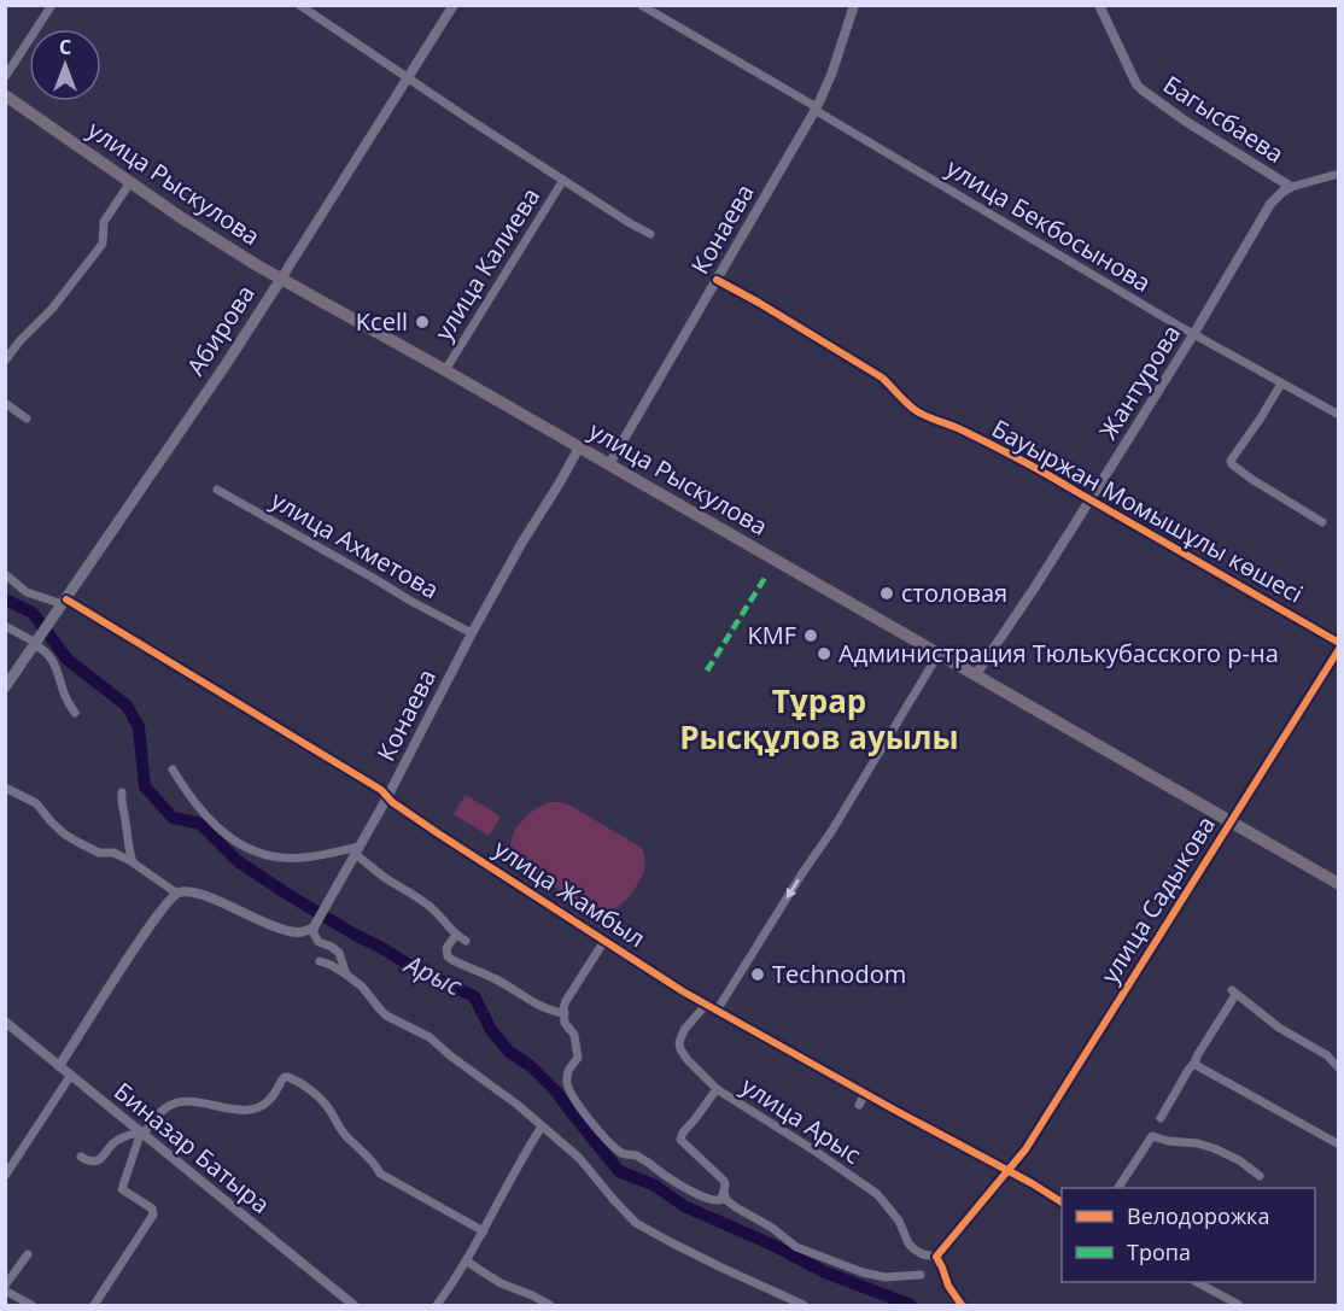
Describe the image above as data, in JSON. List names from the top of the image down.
{
  "streets": {
    "main road": ["улица Рыскулова", "Абирова"],
    "street": [
      "Багысбаева",
      "улица Бекбосынова",
      "Конаева",
      "улица Калиева",
      "Жантурова",
      "Бауыржан Момышұлы көшесі",
      "улица Ахметова",
      "улица Жамбыл",
      "улица Садыкова",
      "улица Арыс",
      "Биназар Батыра"
    ]
  },
  "crossings": [
    ["Багысбаева", "Жантурова"],
    ["улица Рыскулова", "Конаева"],
    ["улица Рыскулова", "улица Калиева"],
    ["улица Рыскулова", "Абирова"],
    ["улица Рыскулова", "Жантурова"],
    ["улица Рыскулова", "улица Садыкова"],
    ["улица Бекбосынова", "Конаева"],
    ["улица Бекбосынова", "Жантурова"],
    ["Конаева", "Бауыржан Момышұлы көшесі"],
    ["Конаева", "улица Ахметова"],
    ["Конаева", "улица Жамбыл"],
    ["Абирова", "улица Жамбыл"],
    ["Жантурова", "Бауыржан Момышұлы көшесі"],
    ["улица Жамбыл", "улица Садыкова"],
    ["улица Жамбыл", "улица Арыс"]
  ],
  "districts": ["Тұрар Рысқұлов ауылы"],
  "water": ["Арыс"],
  "places": [
    "Kcell",
    "столовая",
    "KMF",
    "Администрация Тюлькубасского р-на",
    "Technodom"
  ],
  "legend": ["Велодорожка", "Тропа"],
  "north": "top"
}
